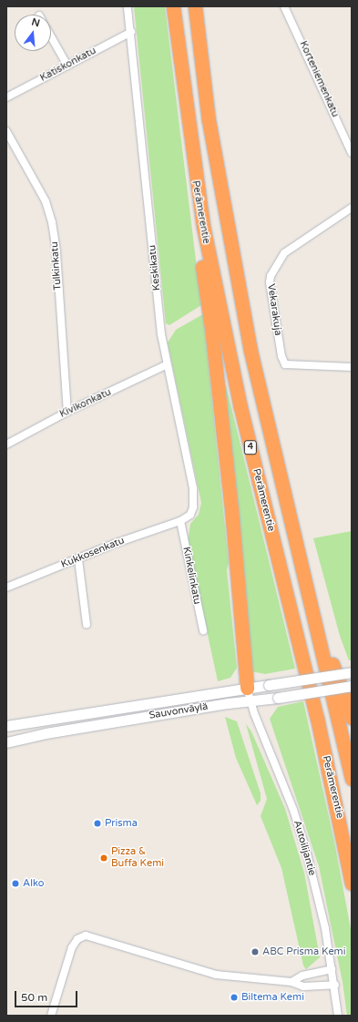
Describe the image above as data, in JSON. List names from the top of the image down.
{
  "streets": {
    "highway": ["Perämerentie", "4"],
    "main road": ["Sauvonväylä"],
    "street": [
      "Katiskonkatu",
      "Korteniemenkatu",
      "Tulkinkatu",
      "Keskikatu",
      "Vekarakuja",
      "Kivikonkatu",
      "Kukkosenkatu",
      "Kinkelinkatu",
      "Autoilijantie"
    ]
  },
  "crossings": [
    ["Katiskonkatu", "Keskikatu"],
    ["Tulkinkatu", "Kivikonkatu"],
    ["Keskikatu", "Kivikonkatu"],
    ["Keskikatu", "Kukkosenkatu"],
    ["Keskikatu", "Kinkelinkatu"],
    ["Kukkosenkatu", "Kinkelinkatu"],
    ["Sauvonväylä", "Autoilijantie"]
  ],
  "places": [
    "Prisma",
    "Pizza & Buffa Kemi",
    "Alko",
    "ABC Prisma Kemi",
    "Biltema Kemi"
  ],
  "scale_bar": "50 m",
  "north": "top"
}
